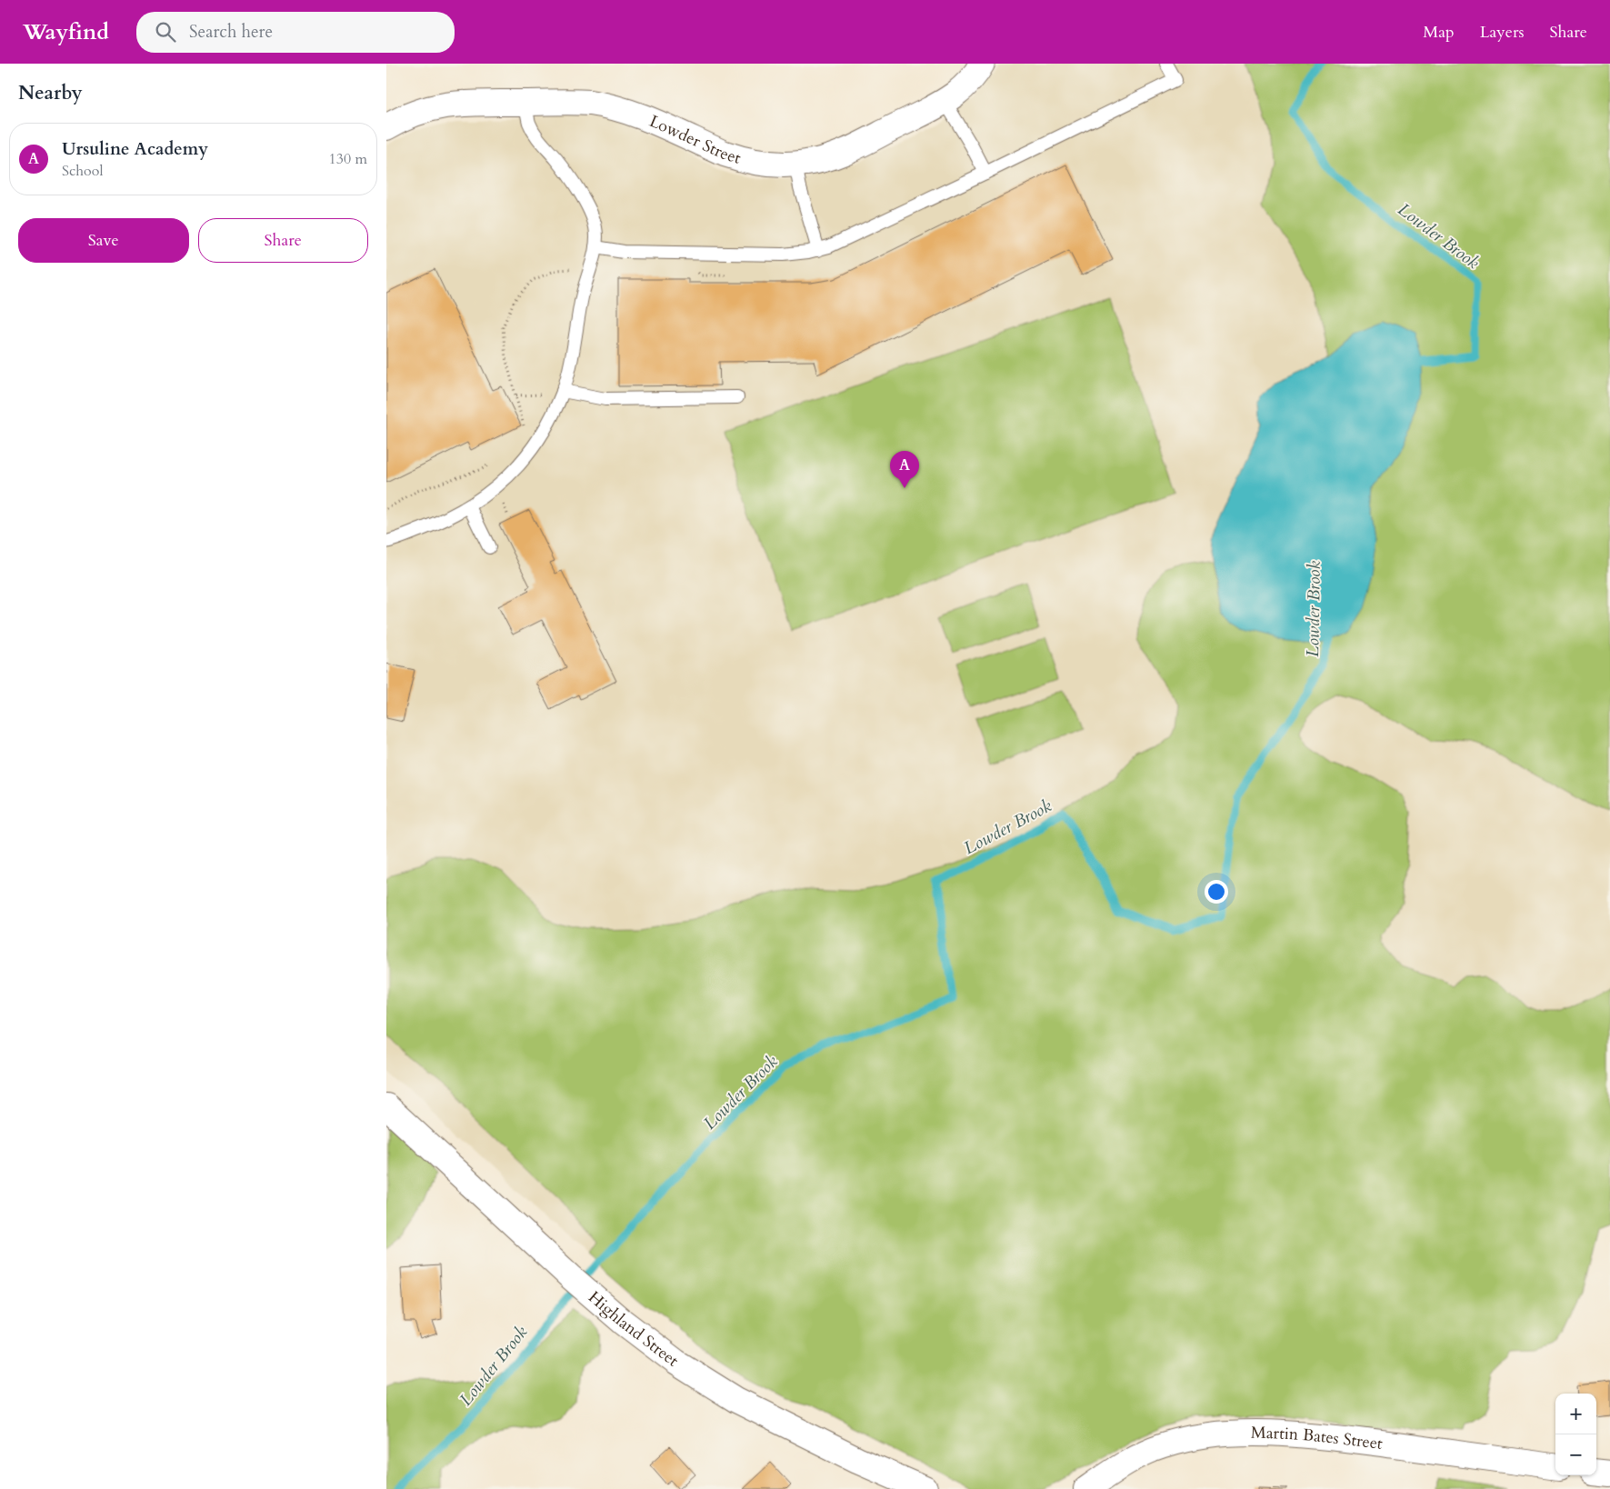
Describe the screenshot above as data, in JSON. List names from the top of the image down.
{
  "streets": {
    "street": ["Lowder Street", "Highland Street", "Martin Bates Street"]
  },
  "water": ["Lowder Brook"],
  "page": {
    "header": "Wayfind",
    "search": "Search here",
    "nav": ["Map", "Layers", "Share"],
    "heading": "Nearby",
    "list": [
      {
        "mark": "A",
        "name": "Ursuline Academy",
        "note": "School",
        "value": "130 m"
      }
    ],
    "buttons": ["Save", "Share"],
    "pins": "A",
    "map_buttons": ["+", "−"]
  }
}
